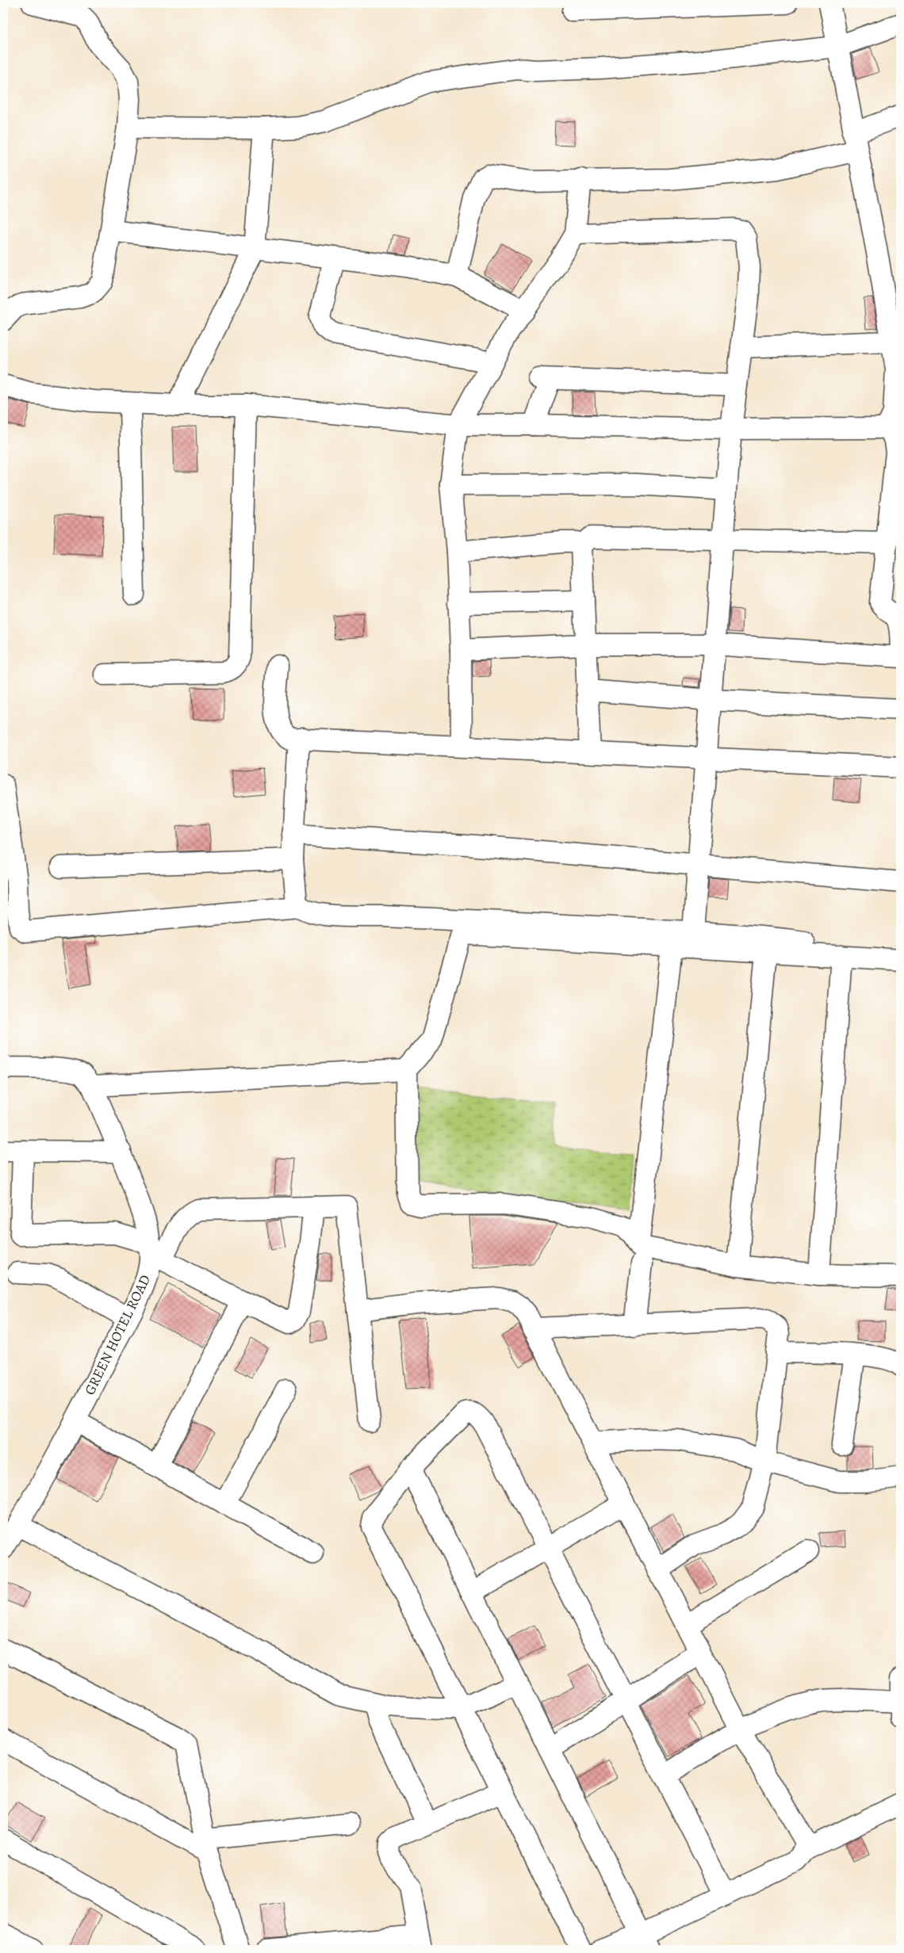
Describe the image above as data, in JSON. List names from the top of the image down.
{
  "streets": {
    "street": ["GREEN HOTEL ROAD"]
  }
}
